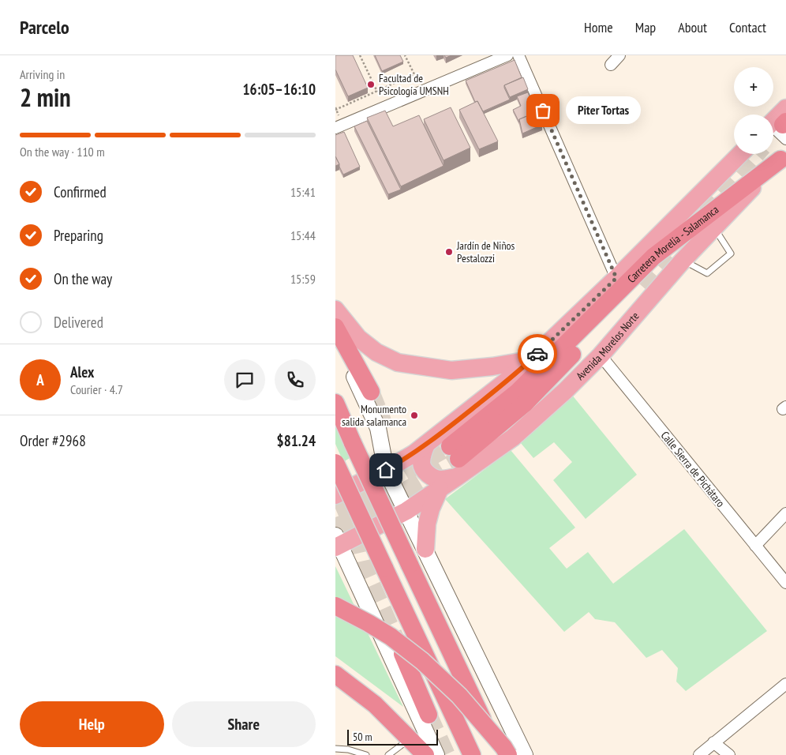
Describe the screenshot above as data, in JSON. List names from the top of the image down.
{
  "streets": {
    "highway": ["Carretera Morelia - Salamanca"],
    "main road": ["Avenida Morelos Norte"],
    "street": ["Calle Sierra de Pichátaro"]
  },
  "crossings": [
    ["Carretera Morelia - Salamanca", "Avenida Morelos Norte"],
    ["Avenida Morelos Norte", "Calle Sierra de Pichátaro"]
  ],
  "places": [
    "Facultad de Psicología UMSNH",
    "Piter Tortas",
    "Jardín de Niños Pestalozzi",
    "Monumento salida salamanca"
  ],
  "scale_bar": "50 m",
  "page": {
    "header": "Parcelo",
    "nav": [
      "Home",
      "Map",
      "About",
      "Contact"
    ],
    "heading": ["2 min", "Arriving in", "16:05–16:10"],
    "panel": [
      "Alex",
      "Courier · 4.7",
      "Order #2968",
      "$81.24"
    ],
    "map_buttons": ["+", "−"],
    "bubble": "Piter Tortas",
    "bar": "On the way · 110 m",
    "list": [
      ["Confirmed", "15:41"],
      ["Preparing", "15:44"],
      ["On the way", "15:59"],
      "Delivered"
    ],
    "round": "A",
    "buttons": ["Help", "Share"],
    "scale": "50 m"
  }
}
